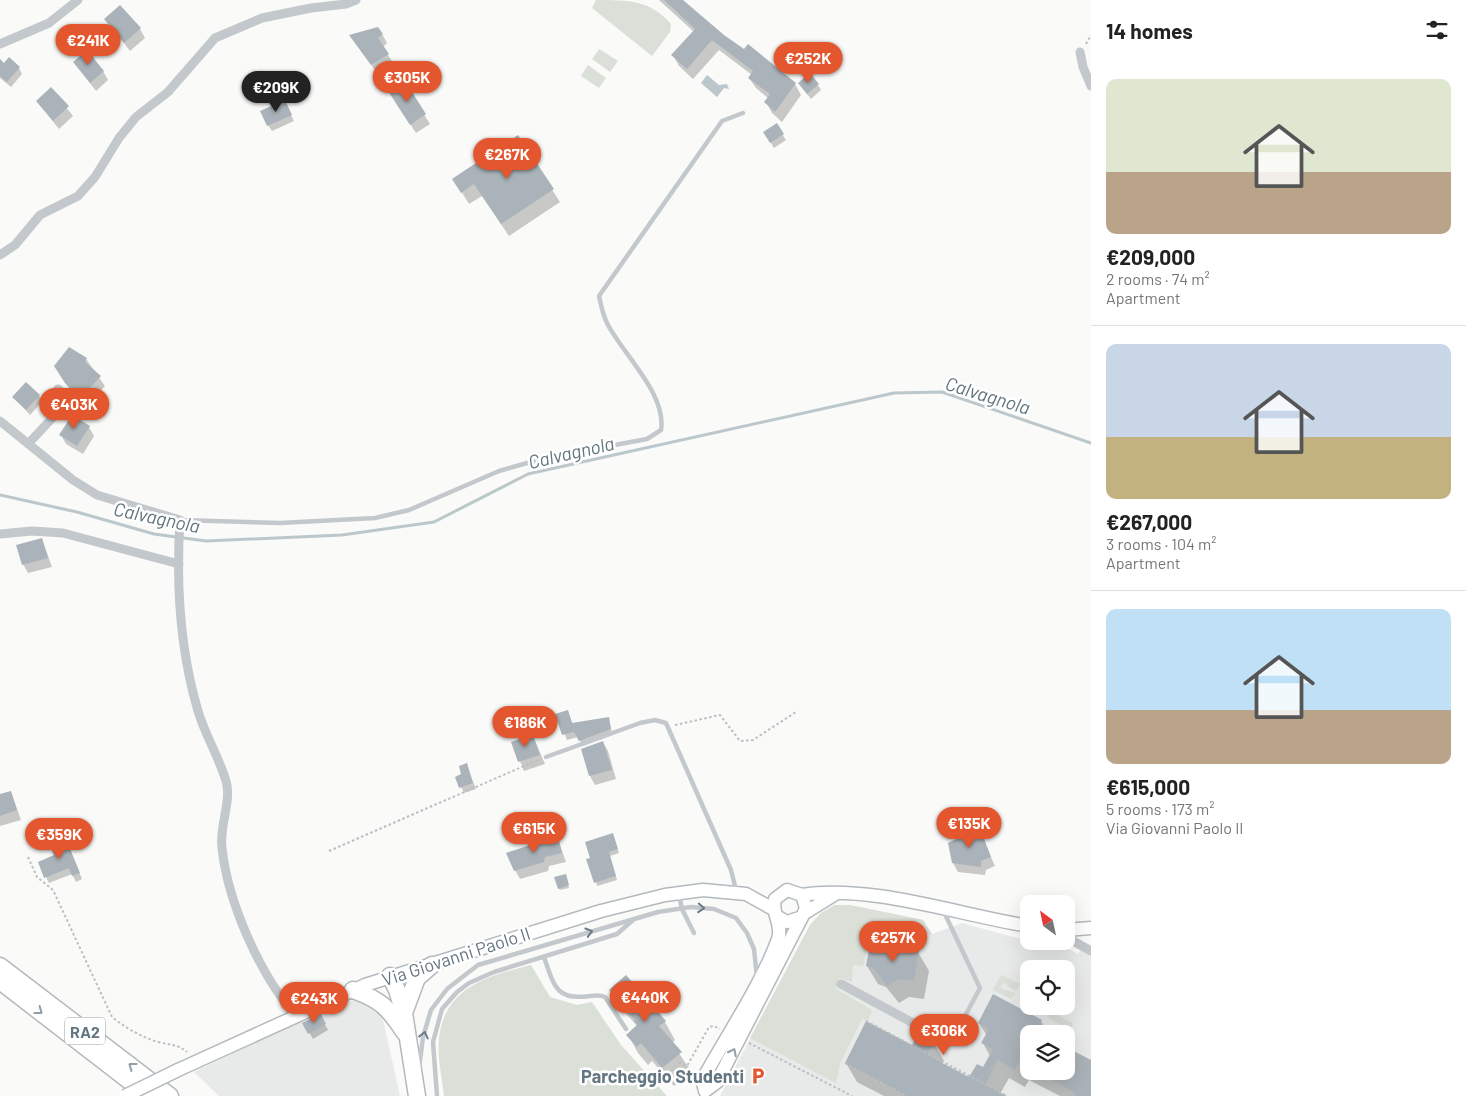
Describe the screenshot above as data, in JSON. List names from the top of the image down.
{
  "streets": {
    "highway": ["RA2"],
    "street": ["Via Giovanni Paolo II"]
  },
  "water": ["Calvagnola"],
  "places": {
    "parking": ["Parcheggio Studenti"]
  },
  "north": "top left",
  "page": {
    "heading": "14 homes",
    "price": [
      "€241K",
      "€252K",
      "€305K",
      "€209K",
      "€267K",
      "€403K",
      "€186K",
      "€135K",
      "€615K",
      "€359K",
      "€257K",
      "€440K",
      "€243K",
      "€306K"
    ],
    "list": [
      {
        "name": "€209,000",
        "note": "2 rooms · 74 m² · Apartment"
      },
      {
        "name": "€267,000",
        "note": "3 rooms · 104 m² · Apartment"
      },
      {
        "name": "€615,000",
        "note": "5 rooms · 173 m² · Via Giovanni Paolo II"
      }
    ]
  }
}
